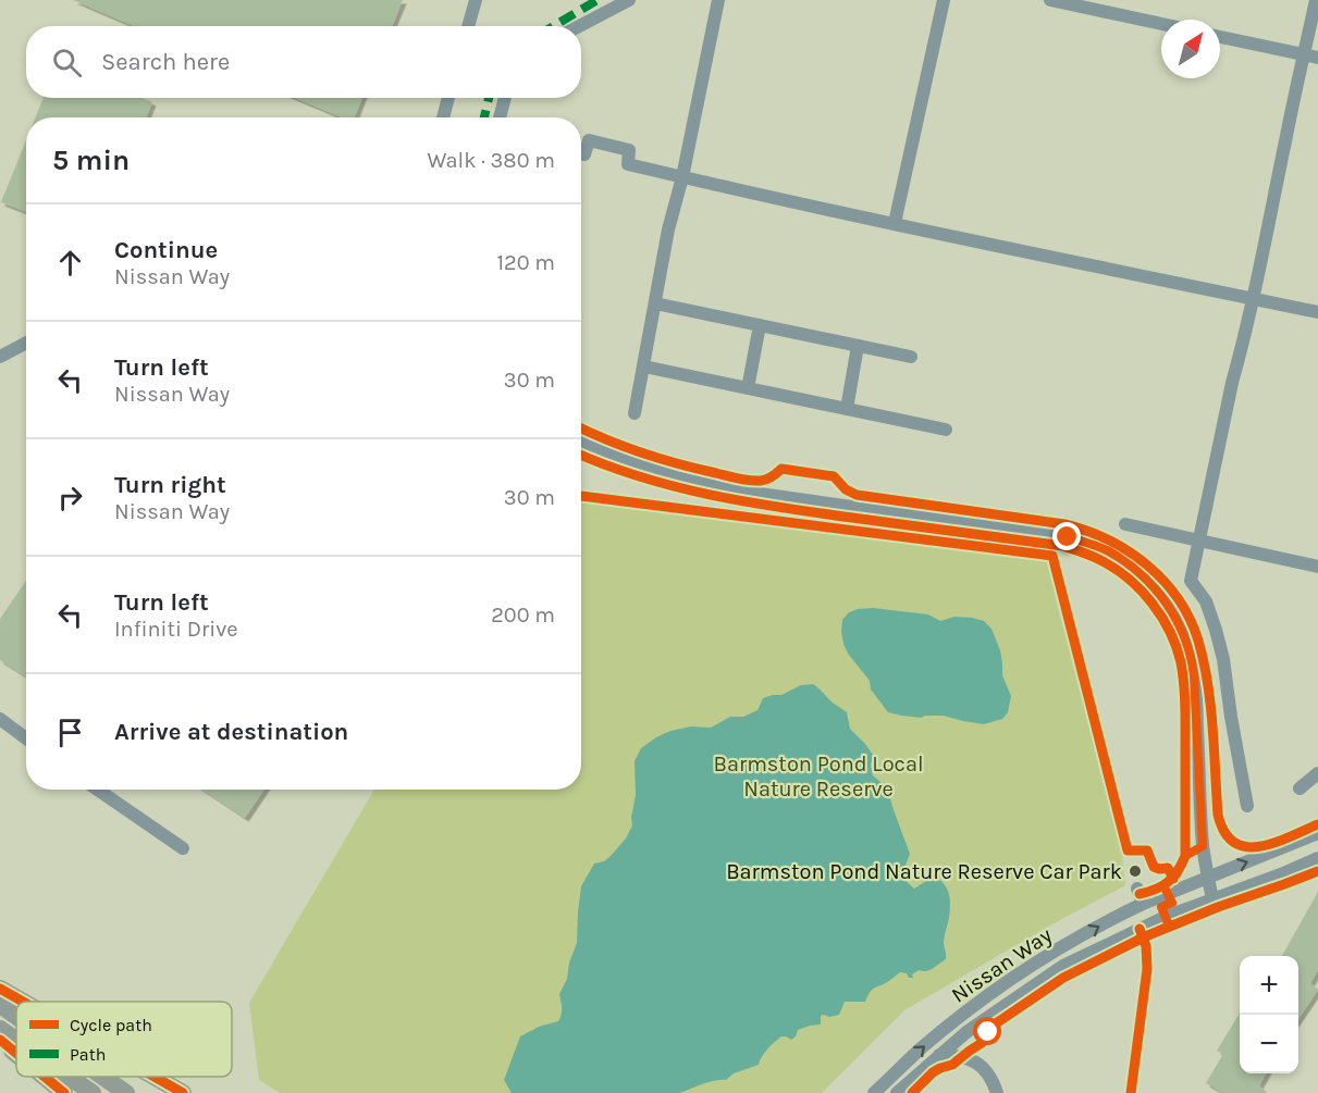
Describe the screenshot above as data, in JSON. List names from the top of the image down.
{
  "streets": {
    "street": ["Nissan Way"]
  },
  "parks": ["Barmston Pond Local Nature Reserve"],
  "places": ["Barmston Pond Nature Reserve Car Park"],
  "legend": ["Cycle path", "Path"],
  "north": "top right",
  "page": {
    "search": "Search here",
    "heading": ["5 min", "Walk · 380 m"],
    "list": [
      ["Continue", "Nissan Way", "120 m"],
      ["Turn left", "Nissan Way", "30 m"],
      ["Turn right", "Nissan Way", "30 m"],
      ["Turn left", "Infiniti Drive", "200 m"],
      "Arrive at destination"
    ],
    "map_buttons": ["+", "−"]
  }
}
